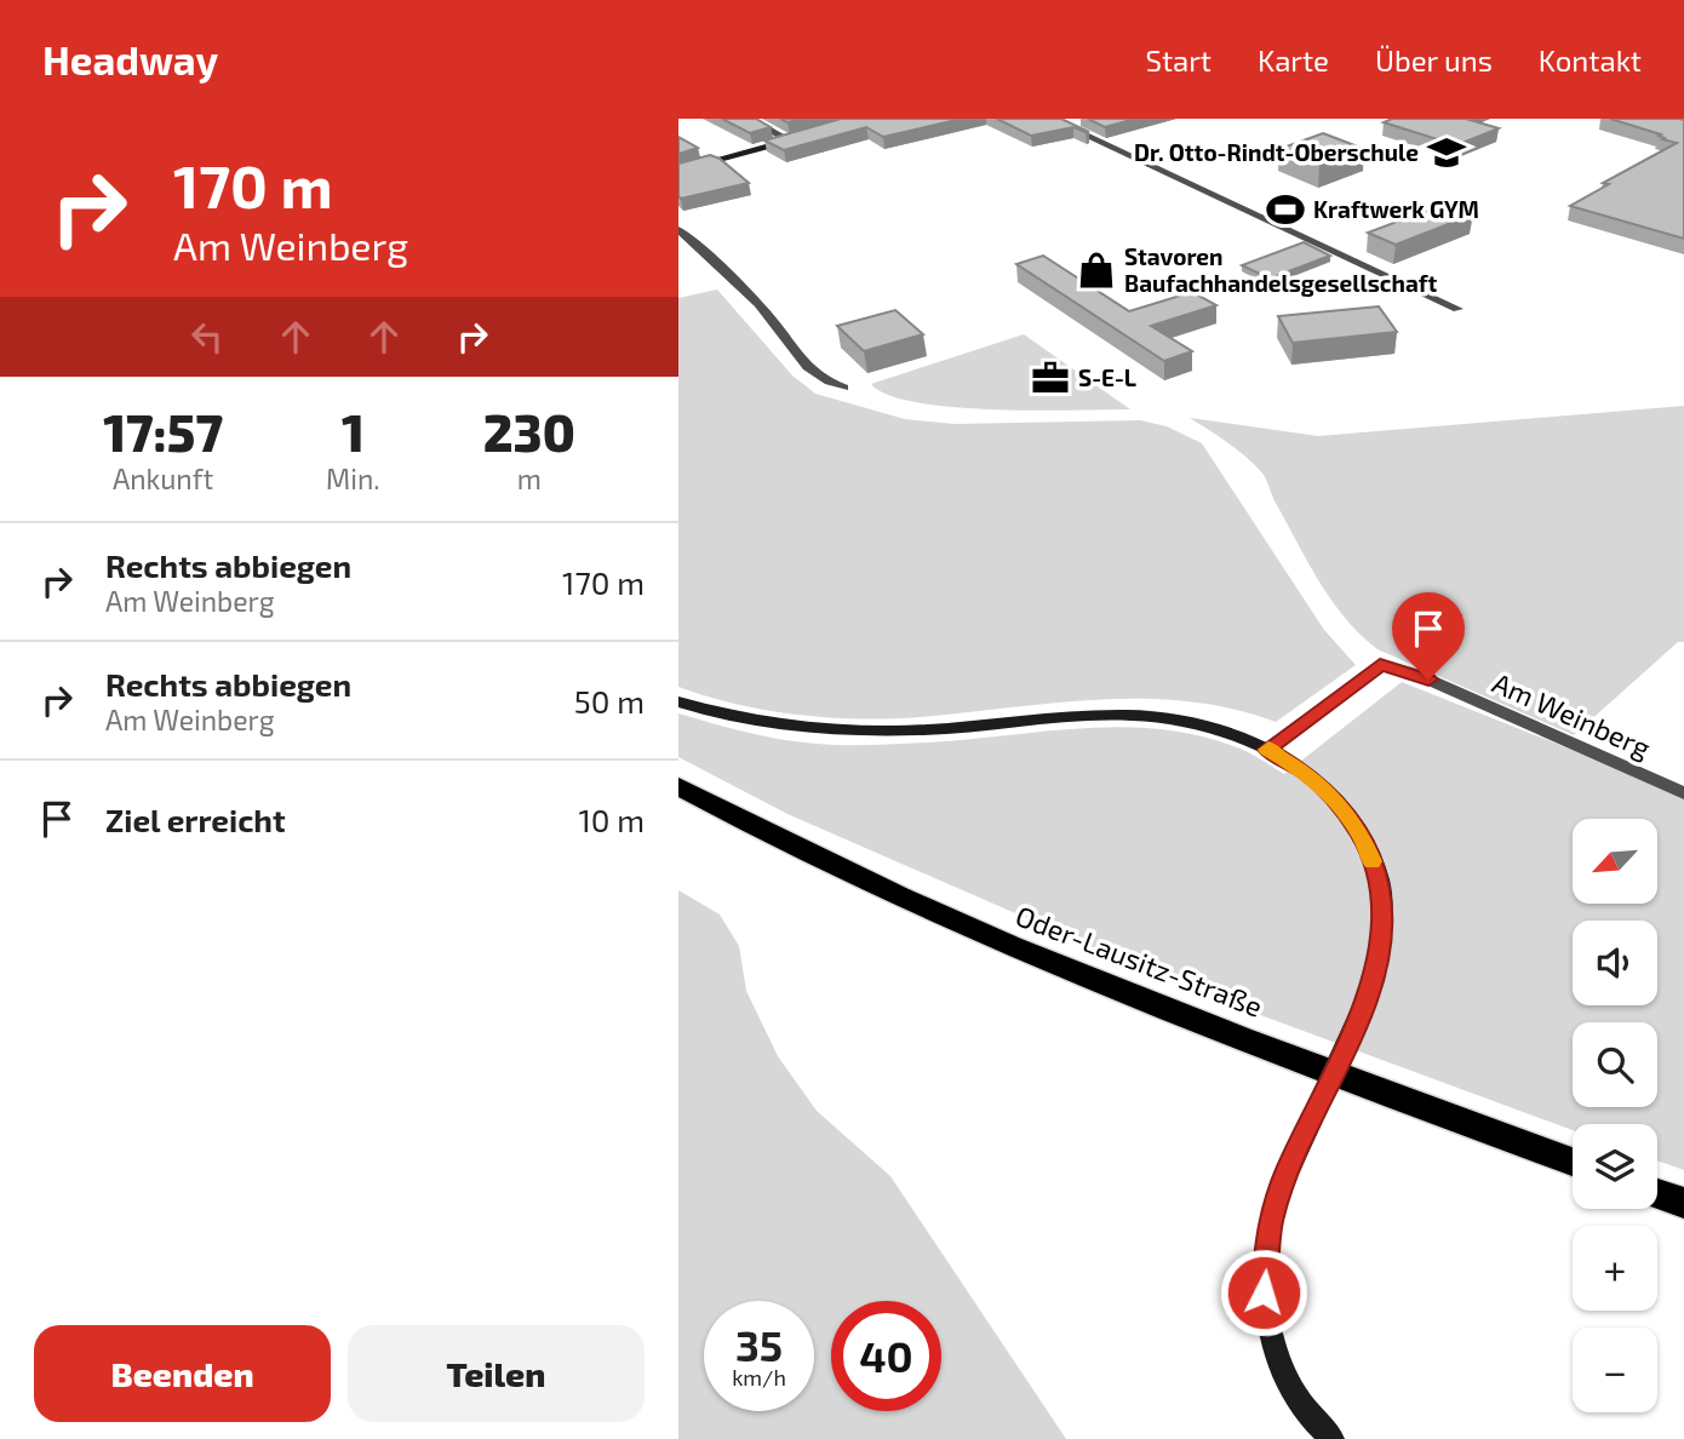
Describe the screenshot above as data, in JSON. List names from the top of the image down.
{
  "streets": {
    "highway": ["Oder-Lausitz-Straße"],
    "street": ["Am Weinberg"]
  },
  "places": {
    "school or university": ["Dr. Otto-Rindt-Oberschule"],
    "sports": ["Kraftwerk GYM"],
    "shop": ["Stavoren Baufachhandelsgesellschaft"],
    "office": ["S-E-L"]
  },
  "north": "bottom left",
  "page": {
    "header": "Headway",
    "nav": [
      "Start",
      "Karte",
      "Über uns",
      "Kontakt"
    ],
    "turn": ["170 m", "Am Weinberg"],
    "eta": [
      "17:57",
      "Ankunft",
      "1",
      "Min.",
      "230",
      "m"
    ],
    "list": [
      {
        "name": "Rechts abbiegen",
        "note": "Am Weinberg",
        "value": "170 m"
      },
      {
        "name": "Rechts abbiegen",
        "note": "Am Weinberg",
        "value": "50 m"
      },
      {
        "name": "Ziel erreicht",
        "value": "10 m"
      }
    ],
    "map_buttons": ["+", "−"],
    "speed": "35 km/h",
    "limit": "40",
    "buttons": ["Beenden", "Teilen"]
  }
}
